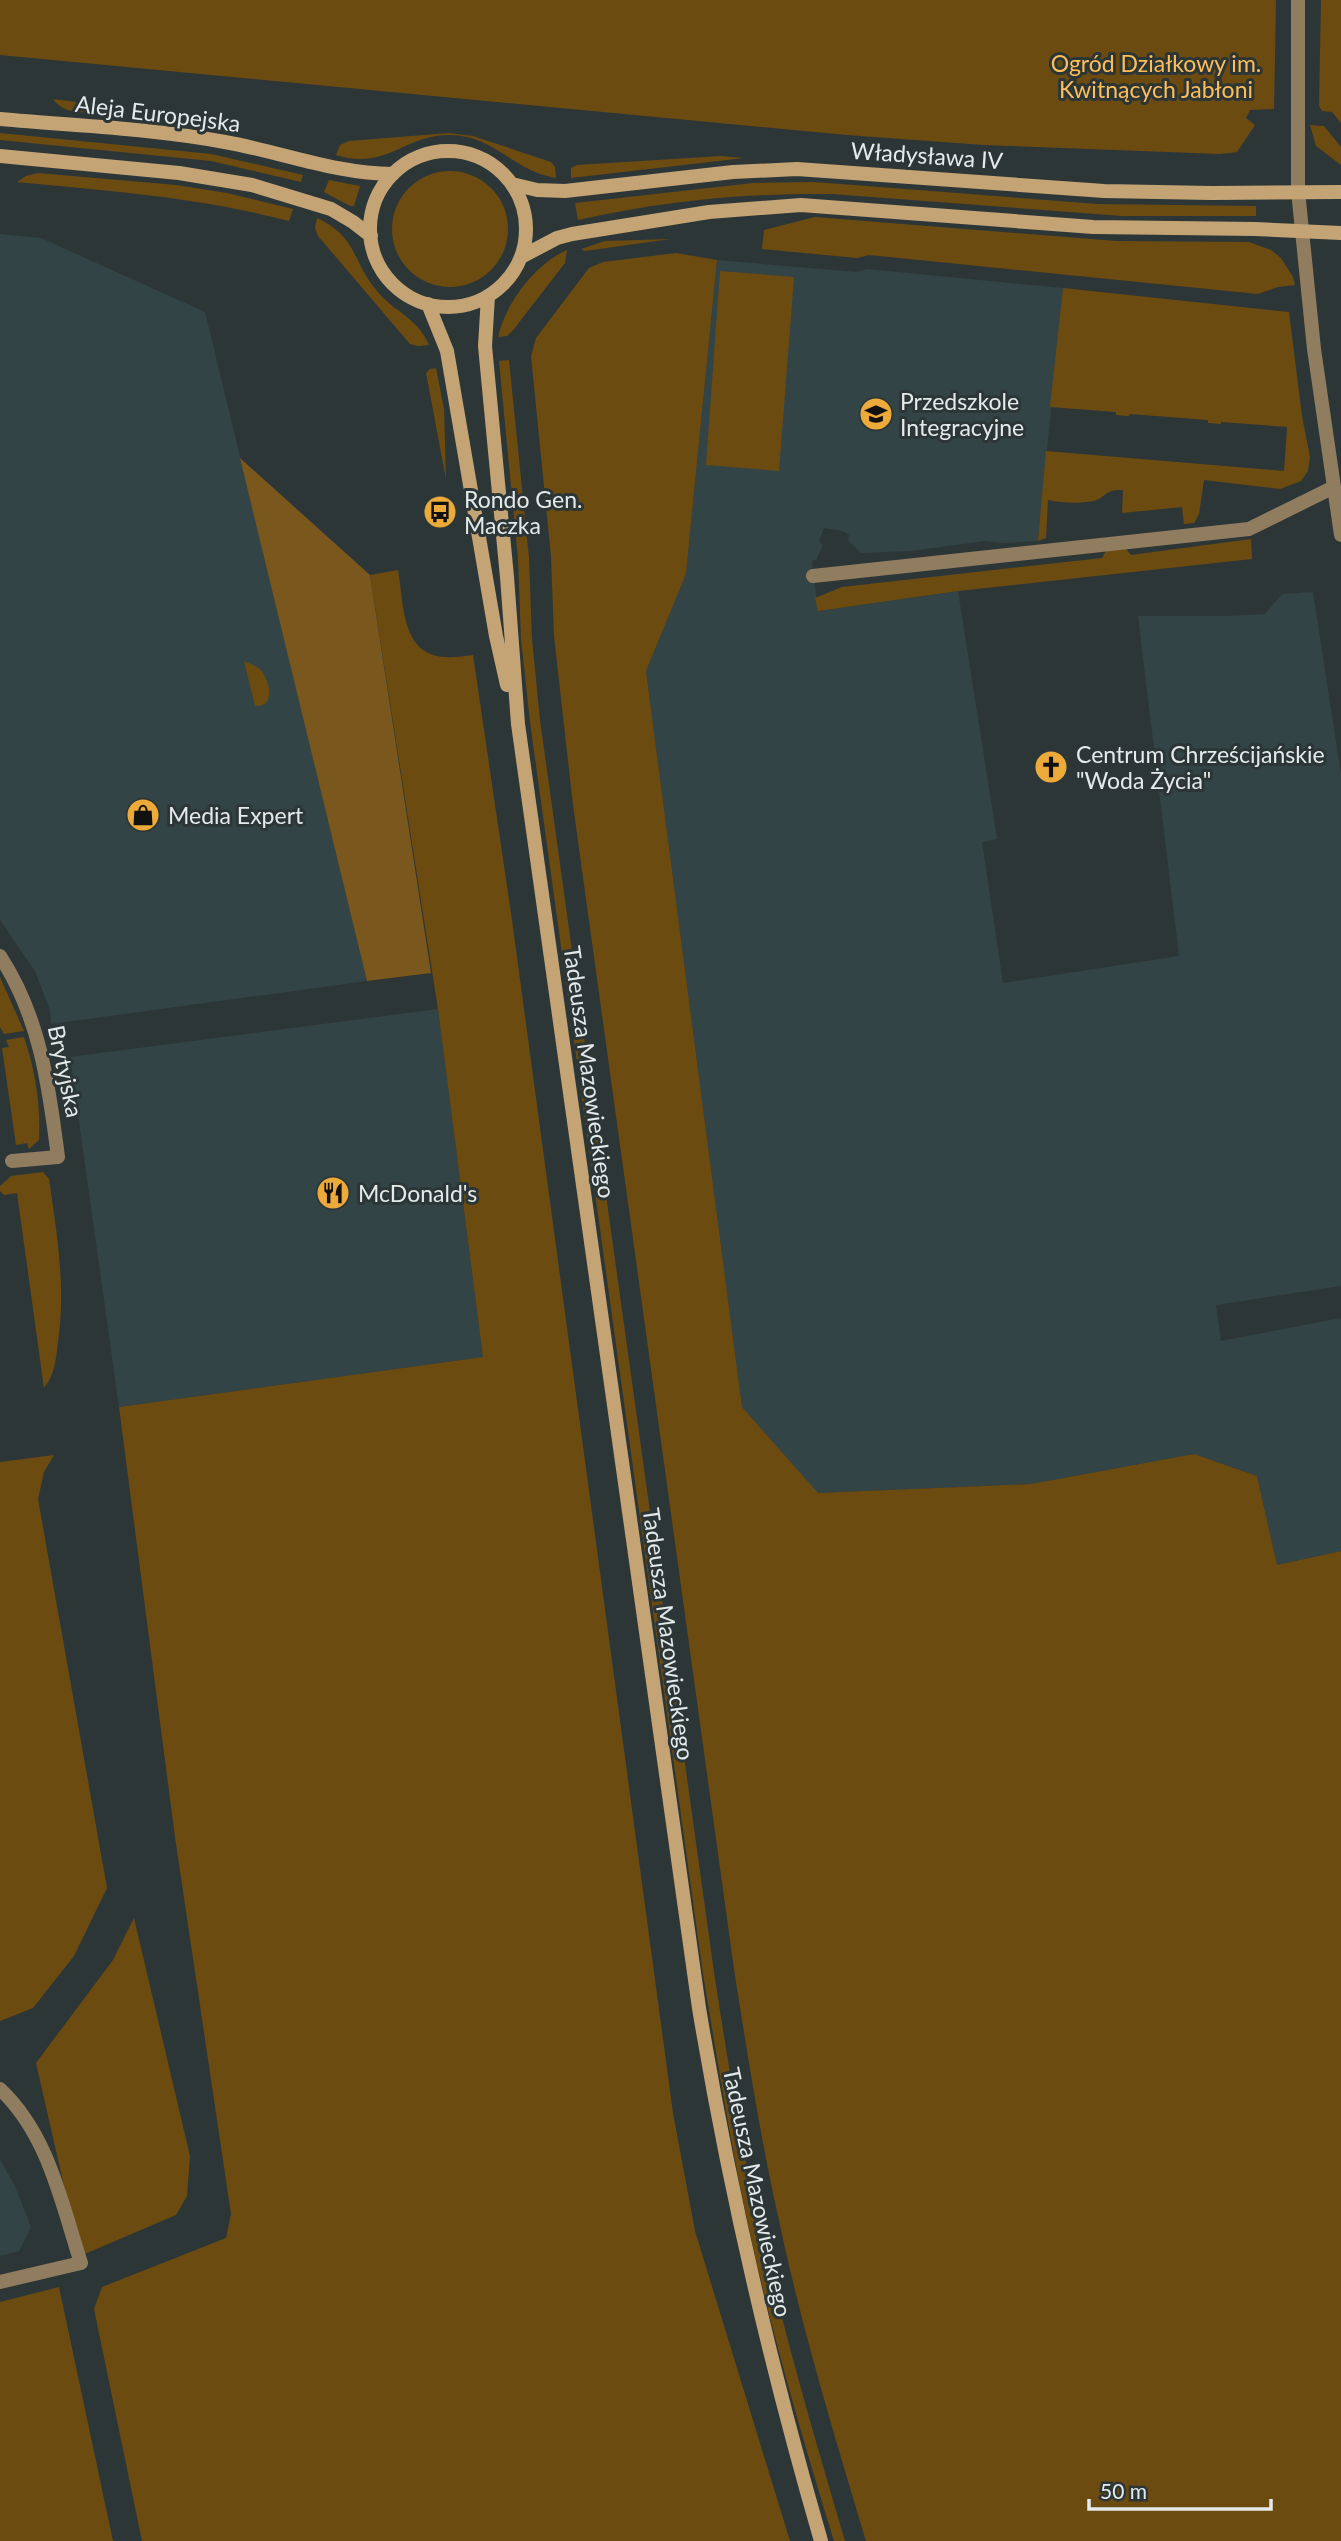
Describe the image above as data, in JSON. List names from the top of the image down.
{
  "streets": {
    "main road": ["Aleja Europejska", "Władysława IV", "Tadeusza Mazowieckiego"],
    "street": ["Brytyjska"]
  },
  "crossings": [
    ["Aleja Europejska", "Władysława IV"],
    ["Aleja Europejska", "Tadeusza Mazowieckiego"],
    ["Władysława IV", "Tadeusza Mazowieckiego"]
  ],
  "parks": ["Ogród Działkowy im. Kwitnących Jabłoni"],
  "places": {
    "school or university": ["Przedszkole Integracyjne"],
    "bus stop": ["Rondo Gen. Maczka"],
    "church": ["Centrum Chrześcijańskie \"Woda Życia\""],
    "shop": ["Media Expert"],
    "restaurant": ["McDonald's"]
  },
  "scale_bar": "50 m"
}
